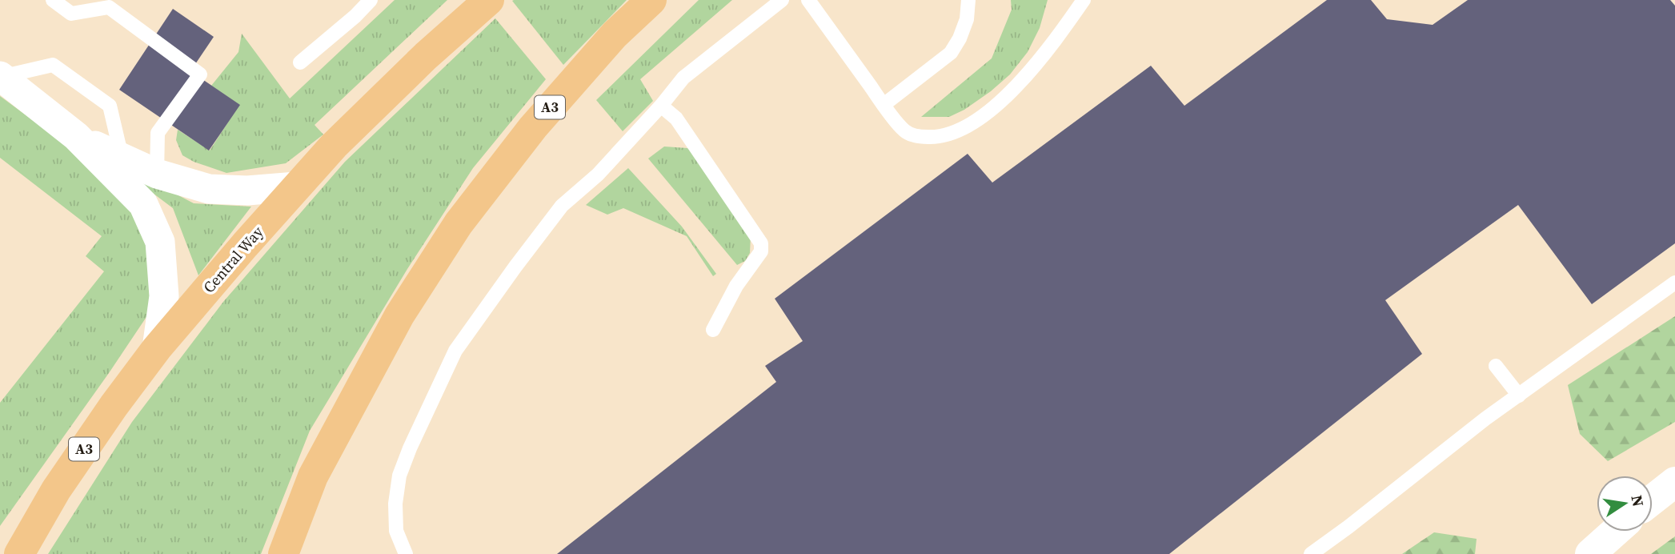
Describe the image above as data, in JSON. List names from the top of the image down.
{
  "streets": {
    "highway": ["A3", "Central Way"]
  },
  "north": "right"
}
